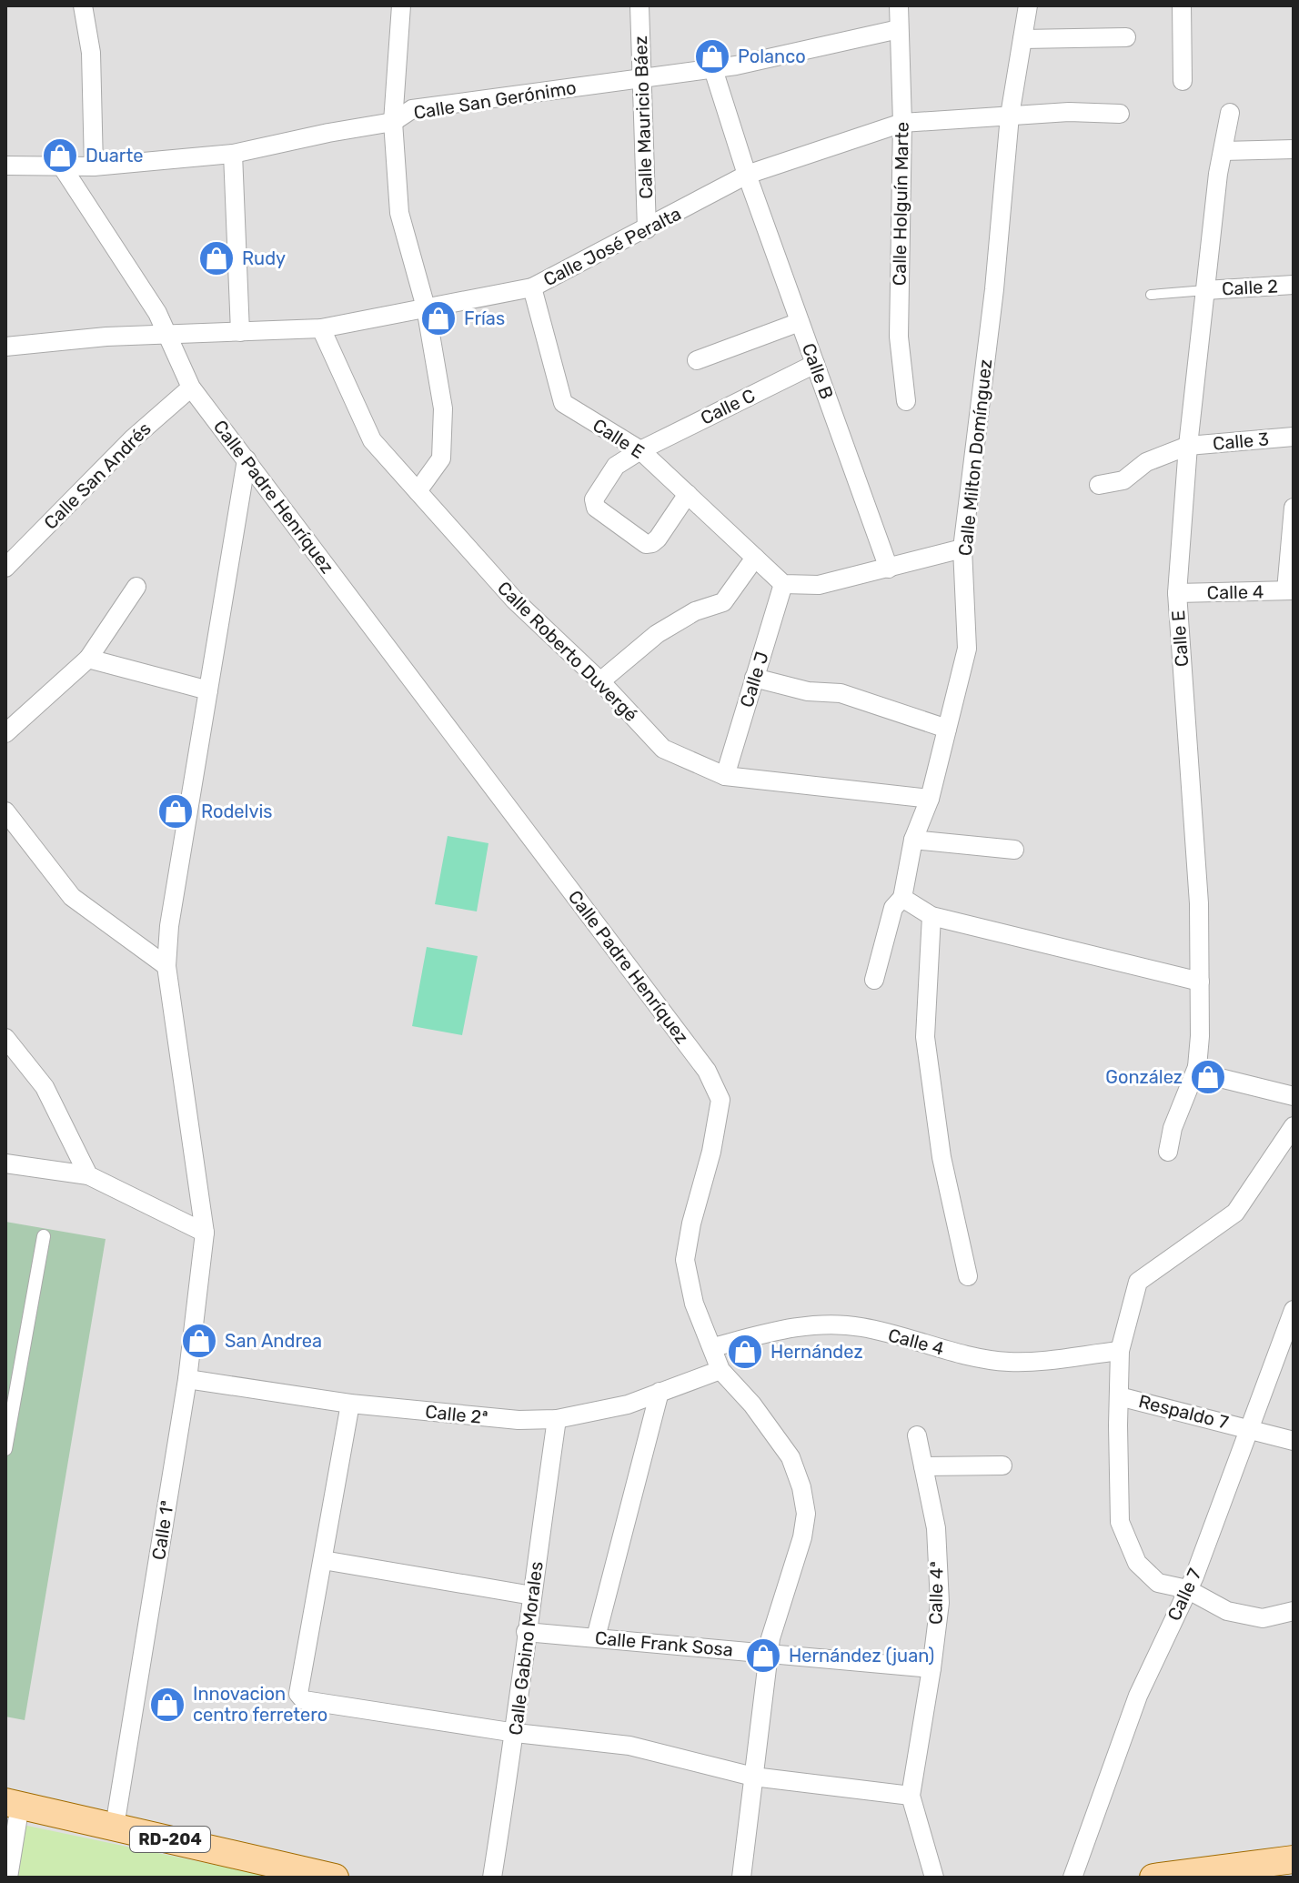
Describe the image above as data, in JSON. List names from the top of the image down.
{
  "streets": {
    "main road": ["RD-204"],
    "street": [
      "Calle San Gerónimo",
      "Calle Mauricio Báez",
      "Calle Holguín Marte",
      "Calle José Peralta",
      "Calle 2",
      "Calle B",
      "Calle C",
      "Calle E",
      "Calle 3",
      "Calle Milton Domínguez",
      "Calle San Andrés",
      "Calle Padre Henríquez",
      "Calle 4",
      "Calle Roberto Duvergé",
      "Calle J",
      "Respaldo 7",
      "Calle 2ª",
      "Calle 1ª",
      "Calle 4ª",
      "Calle 7",
      "Calle Frank Sosa",
      "Calle Gabino Morales"
    ]
  },
  "crossings": [
    ["Calle San Gerónimo", "Calle Mauricio Báez"],
    ["Calle San Gerónimo", "Calle Holguín Marte"],
    ["Calle San Gerónimo", "Calle B"],
    ["Calle San Gerónimo", "Calle Padre Henríquez"],
    ["Calle Mauricio Báez", "Calle José Peralta"],
    ["Calle Holguín Marte", "Calle José Peralta"],
    ["Calle José Peralta", "Calle B"],
    ["Calle José Peralta", "Calle E"],
    ["Calle José Peralta", "Calle Milton Domínguez"],
    ["Calle José Peralta", "Calle Padre Henríquez"],
    ["Calle José Peralta", "Calle Roberto Duvergé"],
    ["Calle 2", "Calle E"],
    ["Calle B", "Calle C"],
    ["Calle C", "Calle E"],
    ["Calle E", "Calle 3"],
    ["Calle E", "Calle 4"],
    ["Calle E", "Calle J"],
    ["Calle Milton Domínguez", "Calle Roberto Duvergé"],
    ["Calle San Andrés", "Calle Padre Henríquez"],
    ["Calle Padre Henríquez", "Calle 4"],
    ["Calle Padre Henríquez", "Calle 2ª"],
    ["Calle Padre Henríquez", "Calle 1ª"],
    ["Calle Padre Henríquez", "Calle Frank Sosa"],
    ["Calle Roberto Duvergé", "Calle J"],
    ["Respaldo 7", "Calle 7"],
    ["Calle 2ª", "Calle 1ª"],
    ["Calle 2ª", "Calle Gabino Morales"],
    ["Calle 1ª", "RD-204"],
    ["Calle 4ª", "Calle Frank Sosa"],
    ["Calle Frank Sosa", "Calle Gabino Morales"]
  ],
  "places": {
    "shop": [
      "Polanco",
      "Duarte",
      "Rudy",
      "Frías",
      "Rodelvis",
      "González",
      "San Andrea",
      "Hernández",
      "Hernández (juan)",
      "Innovacion centro ferretero"
    ]
  }
}
